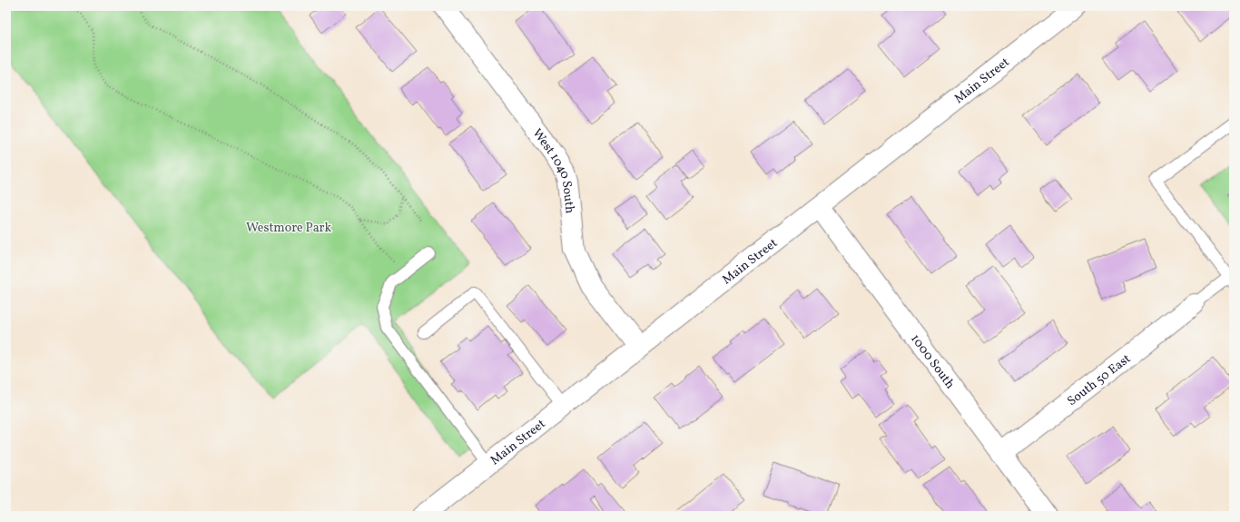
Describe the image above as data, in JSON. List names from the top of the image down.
{
  "streets": {
    "street": [
      "Main Street",
      "West 1040 South",
      "1000 South",
      "South 50 East"
    ]
  },
  "crossings": [
    ["Main Street", "West 1040 South"],
    ["Main Street", "1000 South"],
    ["1000 South", "South 50 East"]
  ],
  "parks": ["Westmore Park"]
}
